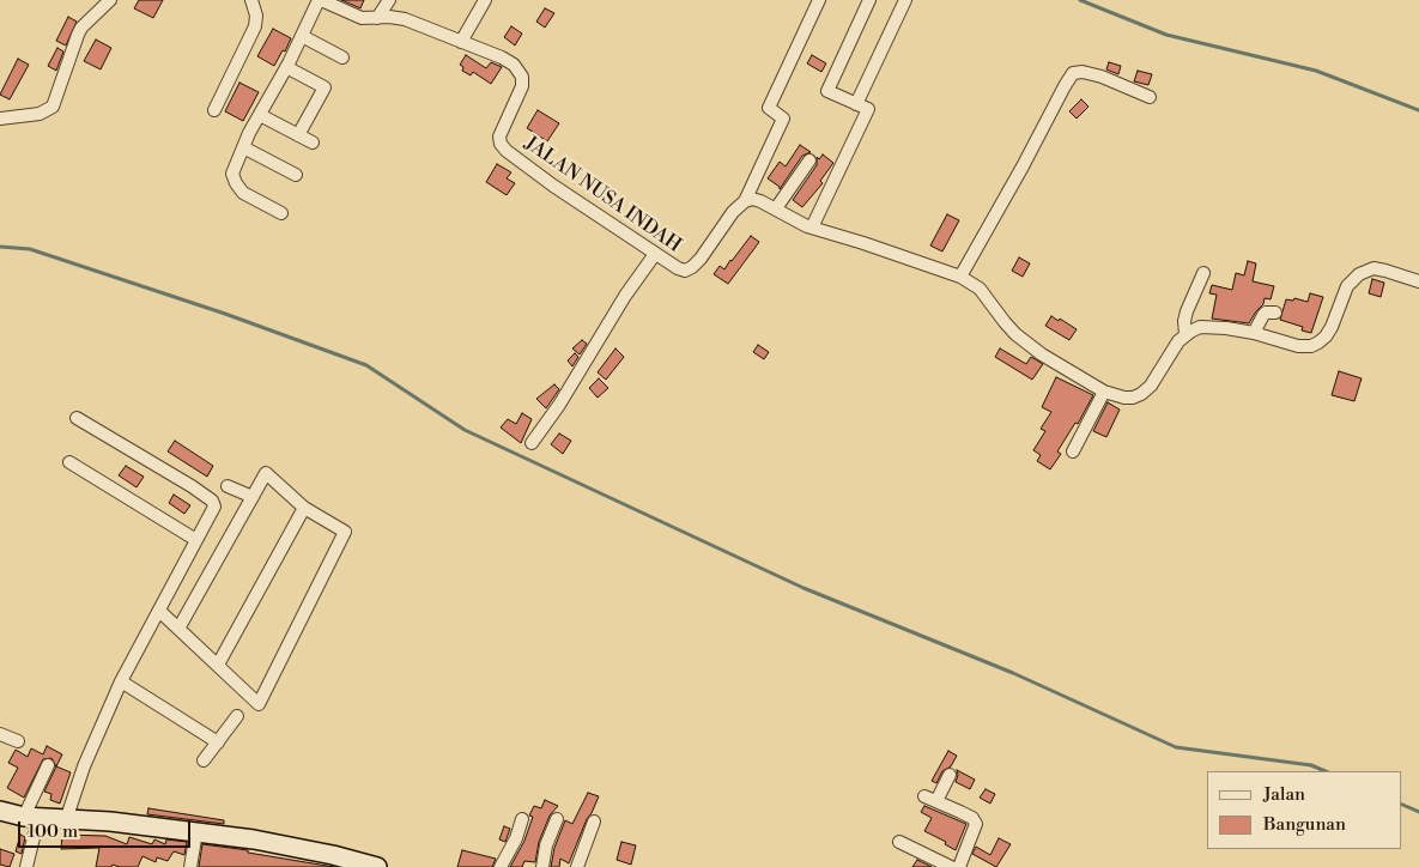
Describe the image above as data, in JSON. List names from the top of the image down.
{
  "streets": {
    "street": ["JALAN NUSA INDAH"]
  },
  "legend": ["Jalan", "Bangunan"],
  "scale_bar": "100 m"
}
